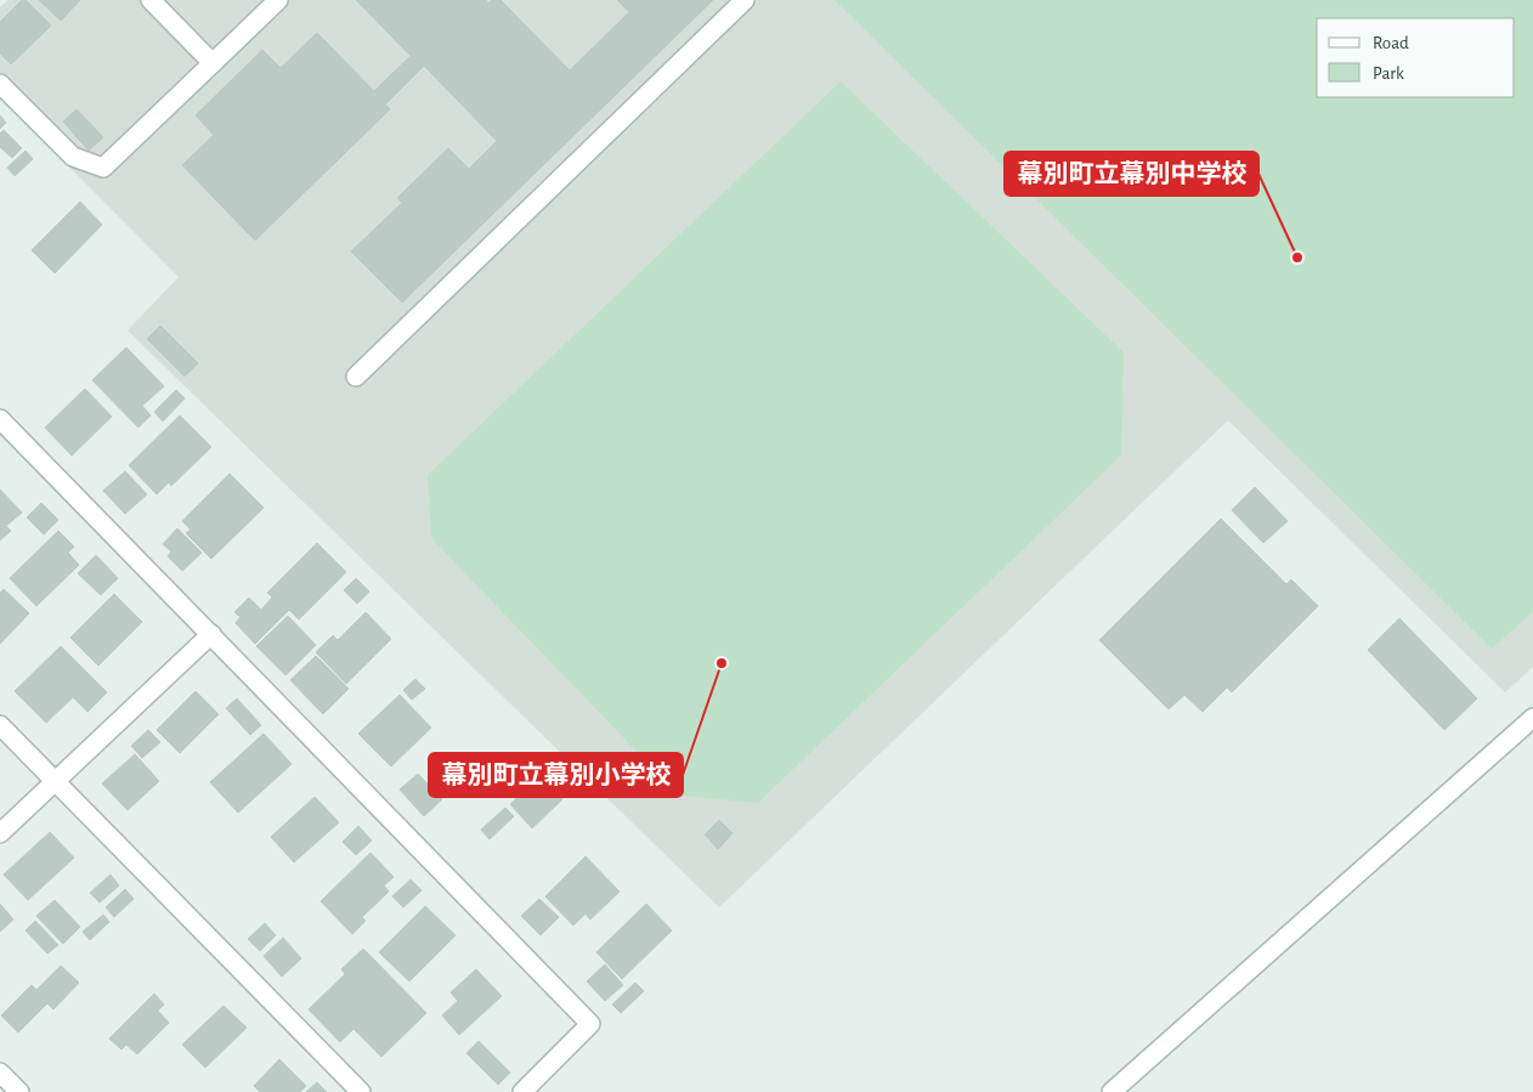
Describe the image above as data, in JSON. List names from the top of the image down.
{
  "places": ["幕別町立幕別中学校", "幕別町立幕別小学校"],
  "legend": ["Road", "Park"]
}
